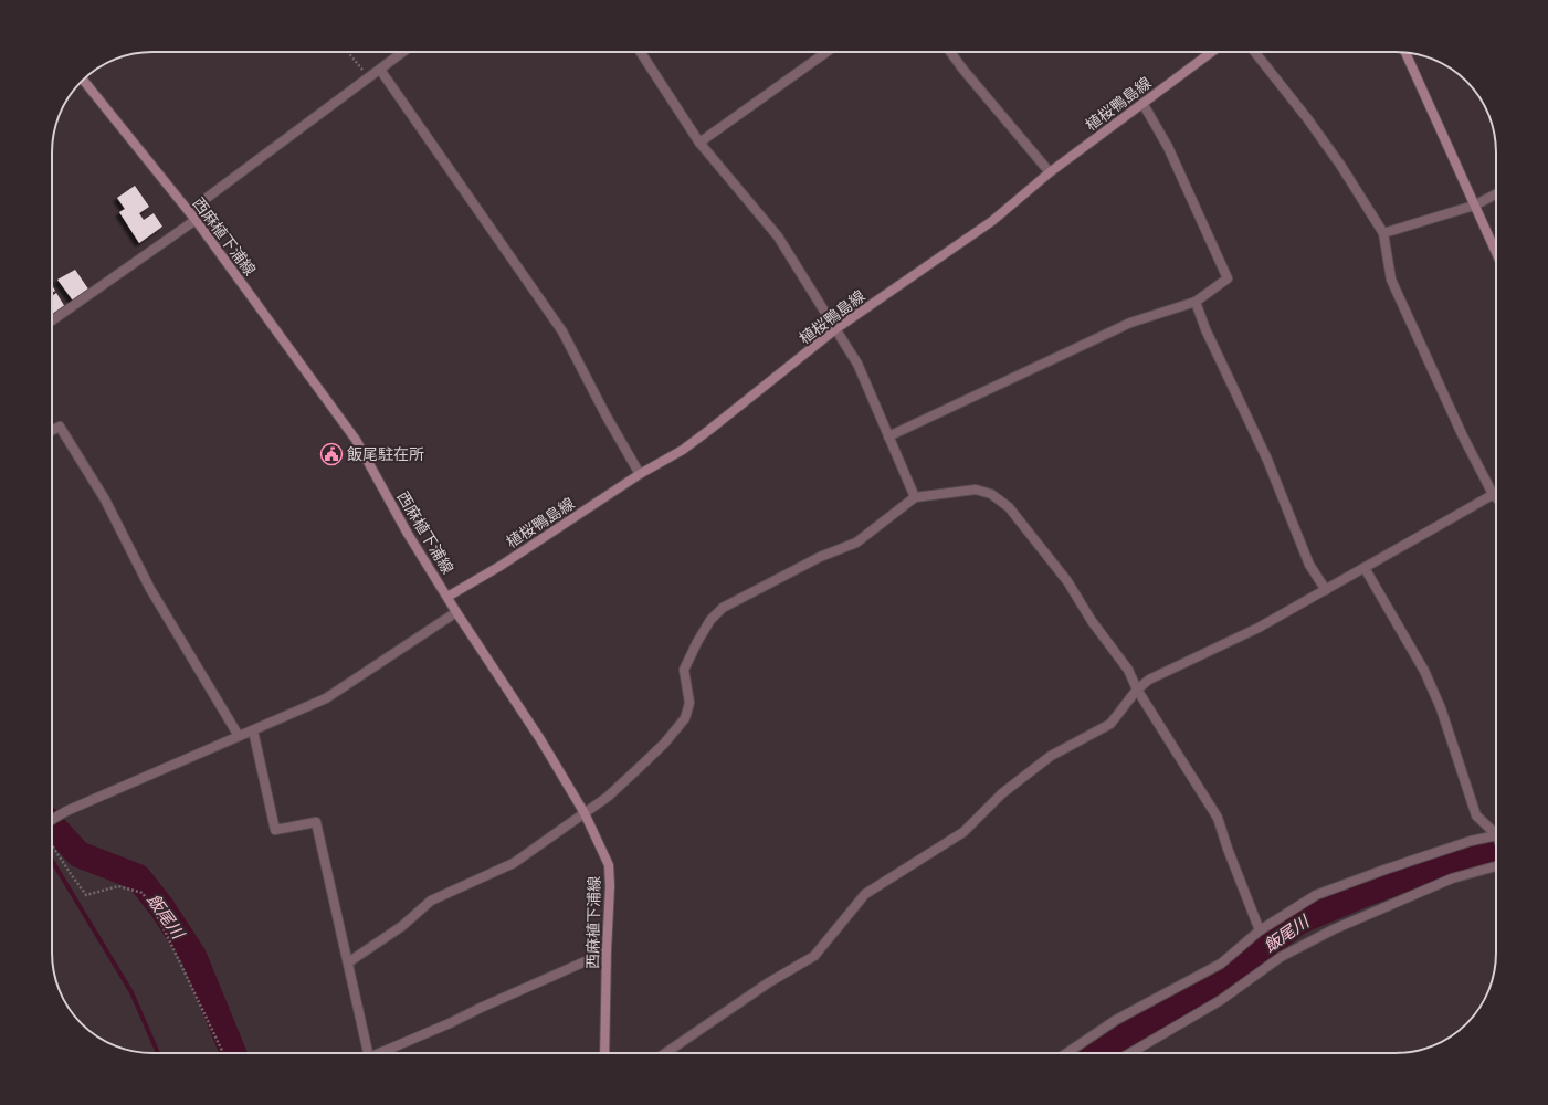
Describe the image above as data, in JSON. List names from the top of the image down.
{
  "streets": {
    "main road": ["植桜鴨島線", "西麻植下浦線"]
  },
  "crossings": [
    ["植桜鴨島線", "西麻植下浦線"]
  ],
  "water": ["飯尾川"],
  "places": {
    "public building": ["飯尾駐在所"]
  }
}
